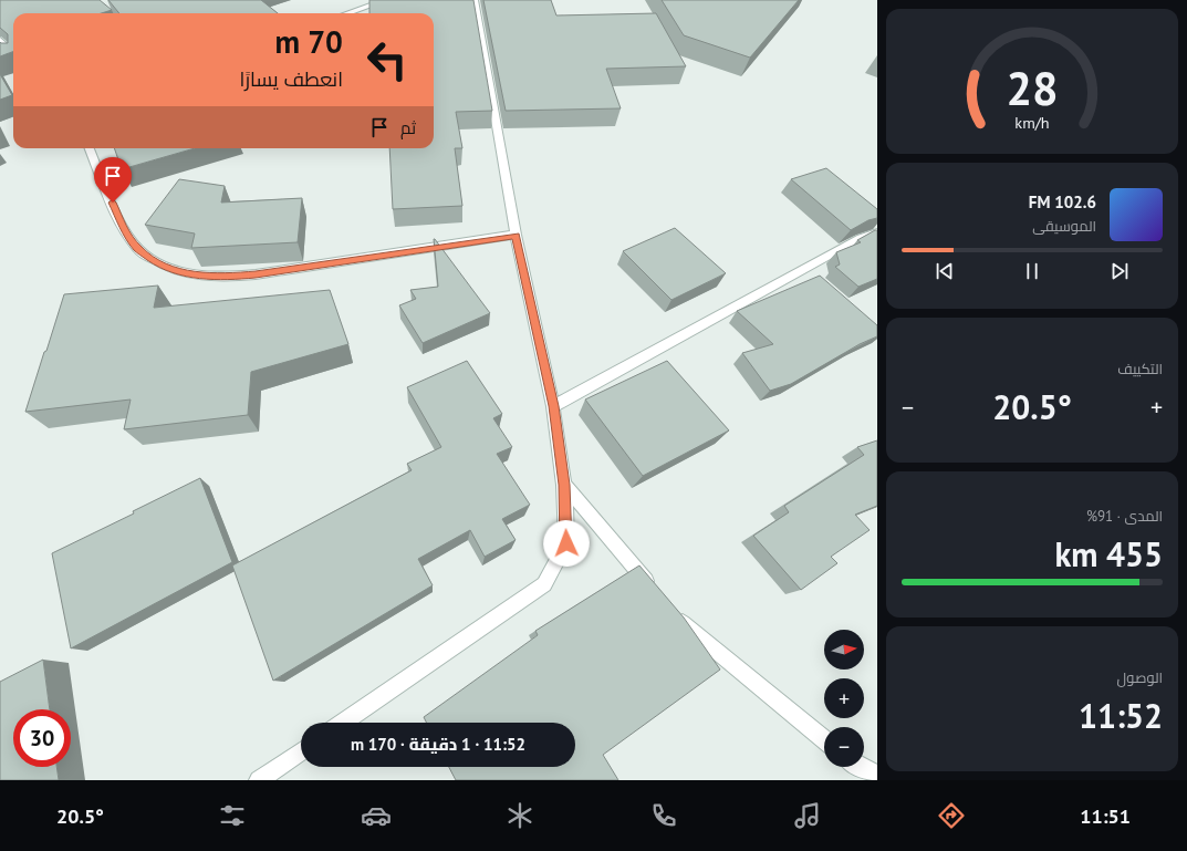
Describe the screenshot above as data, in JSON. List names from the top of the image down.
{
  "north": "right",
  "page": {
    "turn": ["70 m", "انعطف يسارًا"],
    "then": "ثم",
    "song": ["102.6 FM", "الموسيقى"],
    "tile": [
      "التكييف",
      ["المدى · 91%", "455 km"],
      ["الوصول", "11:52"]
    ],
    "heat": ["−", "20.5°", "+"],
    "map_buttons": ["+", "−"],
    "limit": "30",
    "trip": "11:52 · 1 دقيقة · 170 m",
    "tabs": ["11:51", "20.5°"],
    "gauge": ["28", "km/h"]
  }
}
